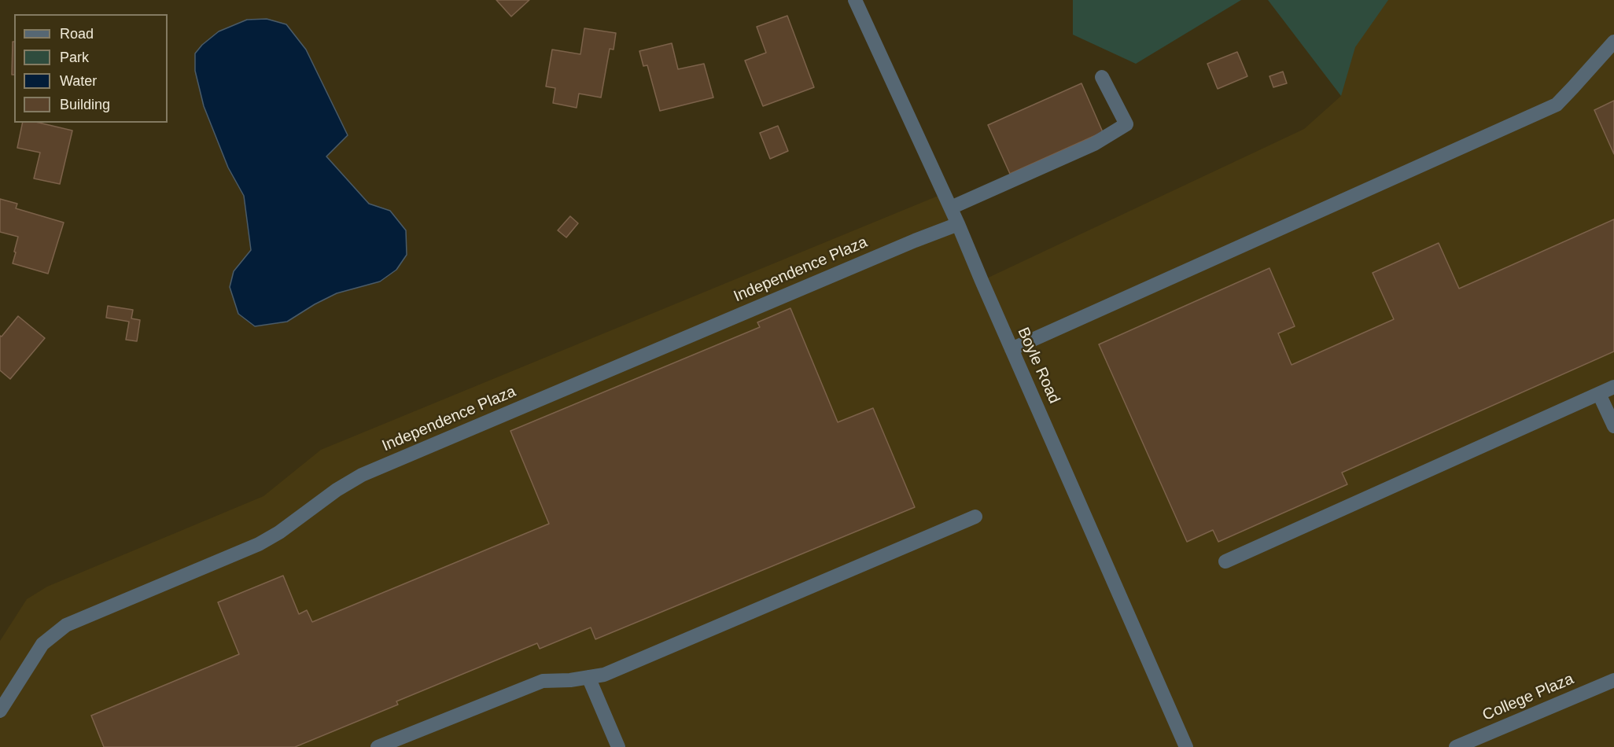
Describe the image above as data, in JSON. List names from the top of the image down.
{
  "streets": {
    "street": ["Independence Plaza", "Boyle Road", "College Plaza"]
  },
  "crossings": [
    ["Independence Plaza", "Boyle Road"]
  ],
  "legend": [
    "Road",
    "Park",
    "Water",
    "Building"
  ]
}
